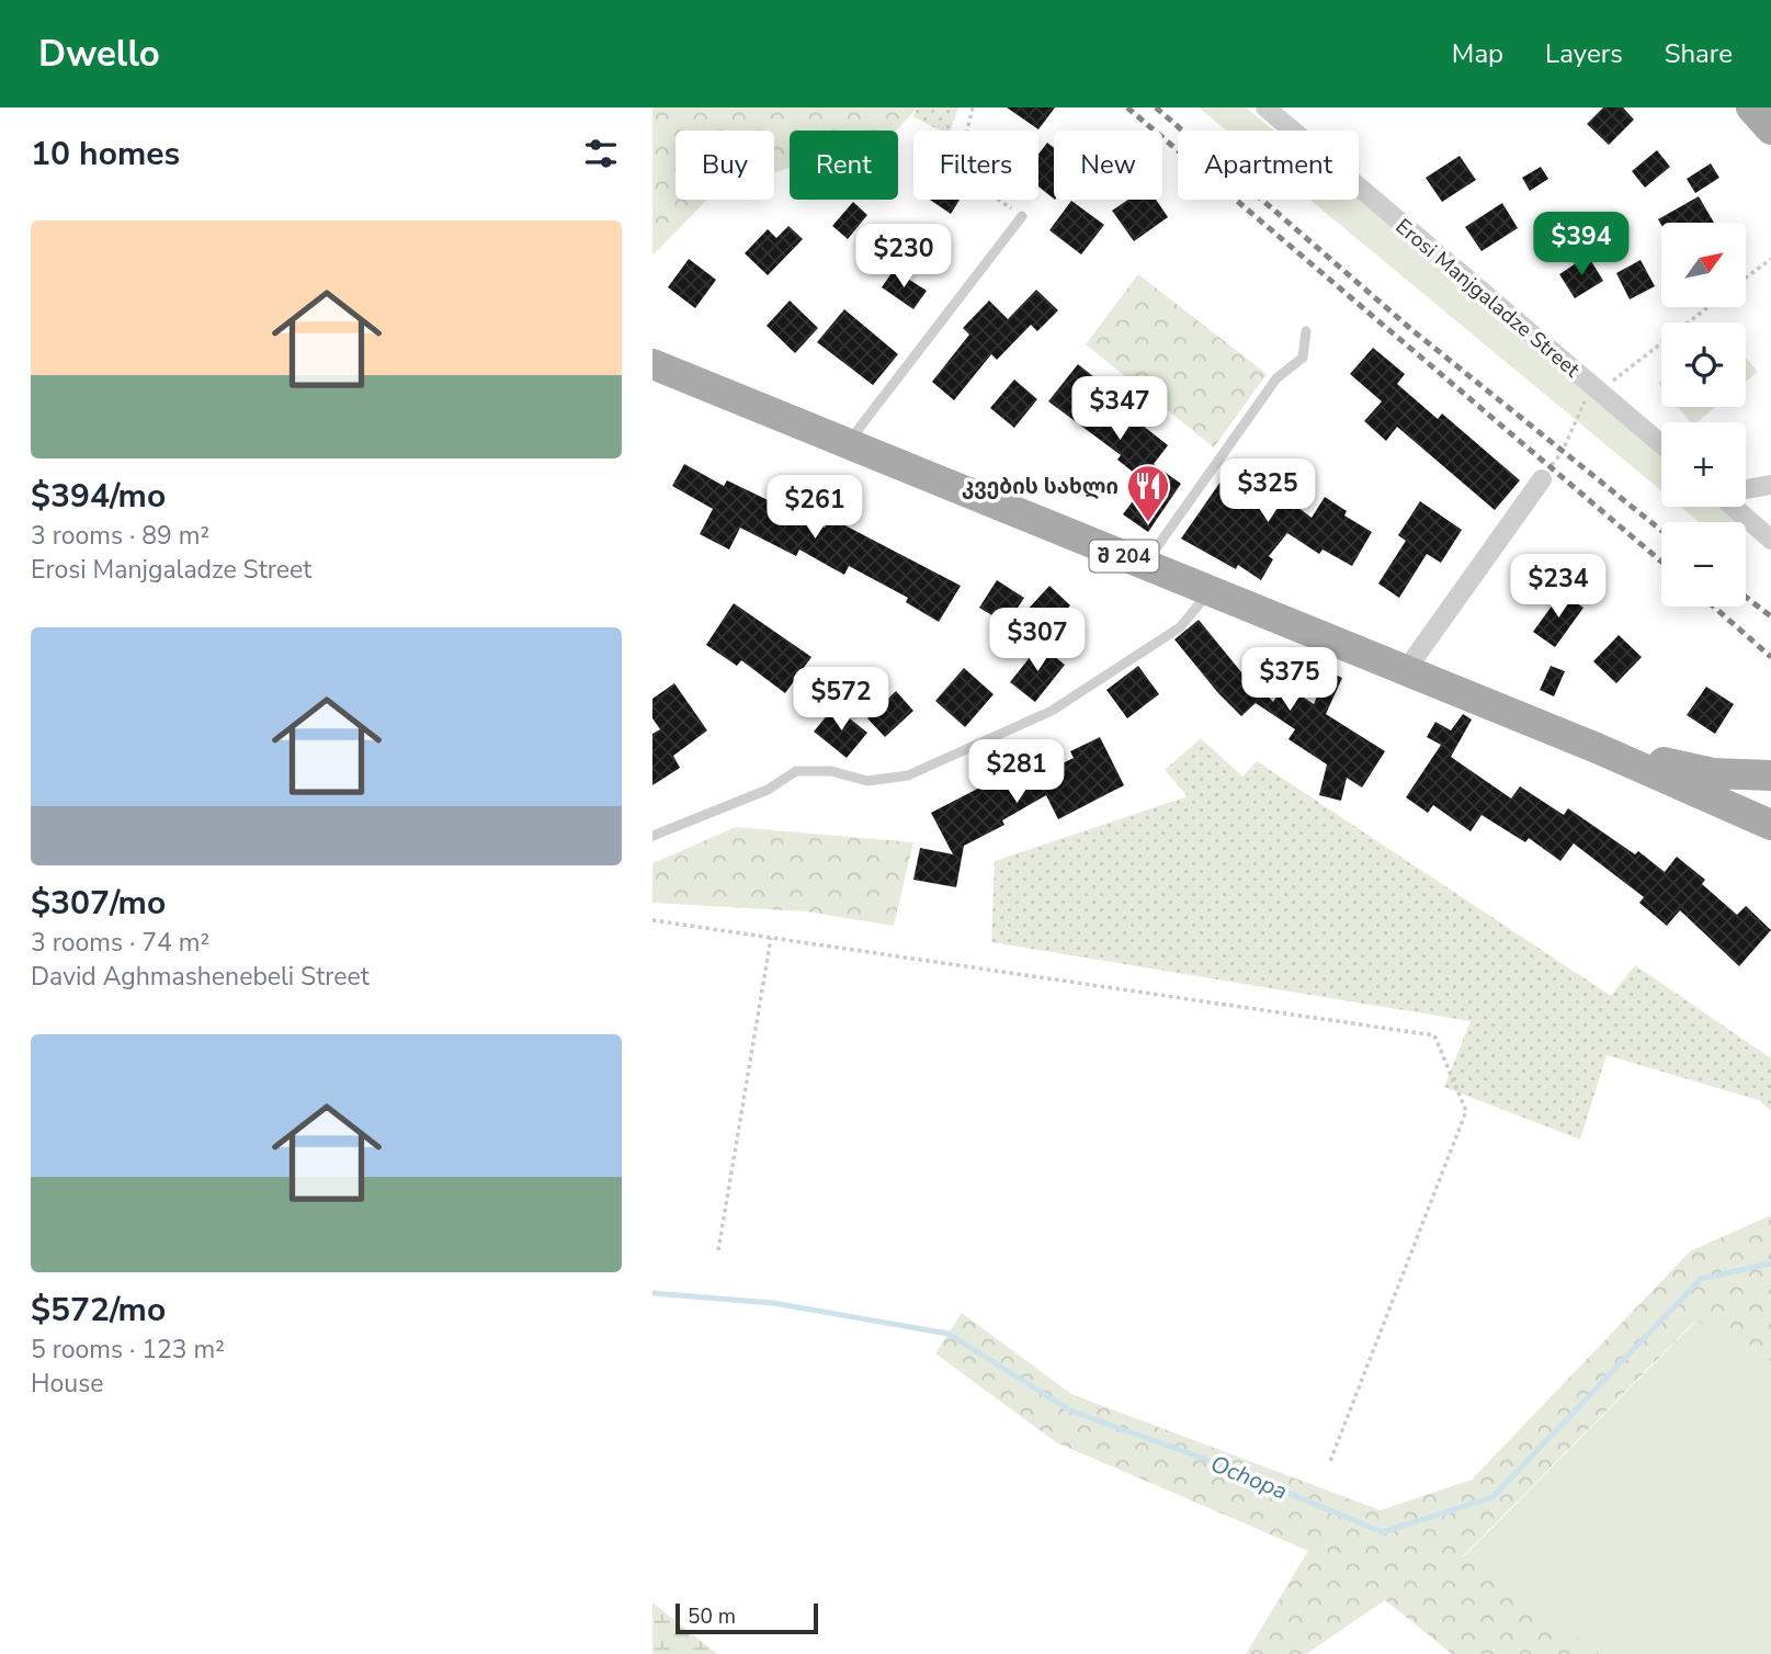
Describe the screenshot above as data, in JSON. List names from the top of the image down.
{
  "streets": {
    "main road": ["შ 204"],
    "street": ["Erosi Manjgaladze Street"]
  },
  "water": ["Ochopa"],
  "places": {
    "restaurant": ["კვების სახლი"]
  },
  "scale_bar": "50 m",
  "north": "top right",
  "page": {
    "header": "Dwello",
    "nav": ["Map", "Layers", "Share"],
    "heading": "10 homes",
    "chip": [
      "Buy",
      "Rent",
      "Filters",
      "New",
      "Apartment"
    ],
    "list": [
      {
        "name": "$394/mo",
        "note": "3 rooms · 89 m² · Erosi Manjgaladze Street"
      },
      {
        "name": "$307/mo",
        "note": "3 rooms · 74 m² · David Aghmashenebeli Street"
      },
      {
        "name": "$572/mo",
        "note": "5 rooms · 123 m² · House"
      }
    ],
    "price": [
      "$394",
      "$230",
      "$347",
      "$325",
      "$261",
      "$234",
      "$307",
      "$375",
      "$572",
      "$281"
    ],
    "map_buttons": ["+", "−"],
    "scale": "50 m"
  }
}
